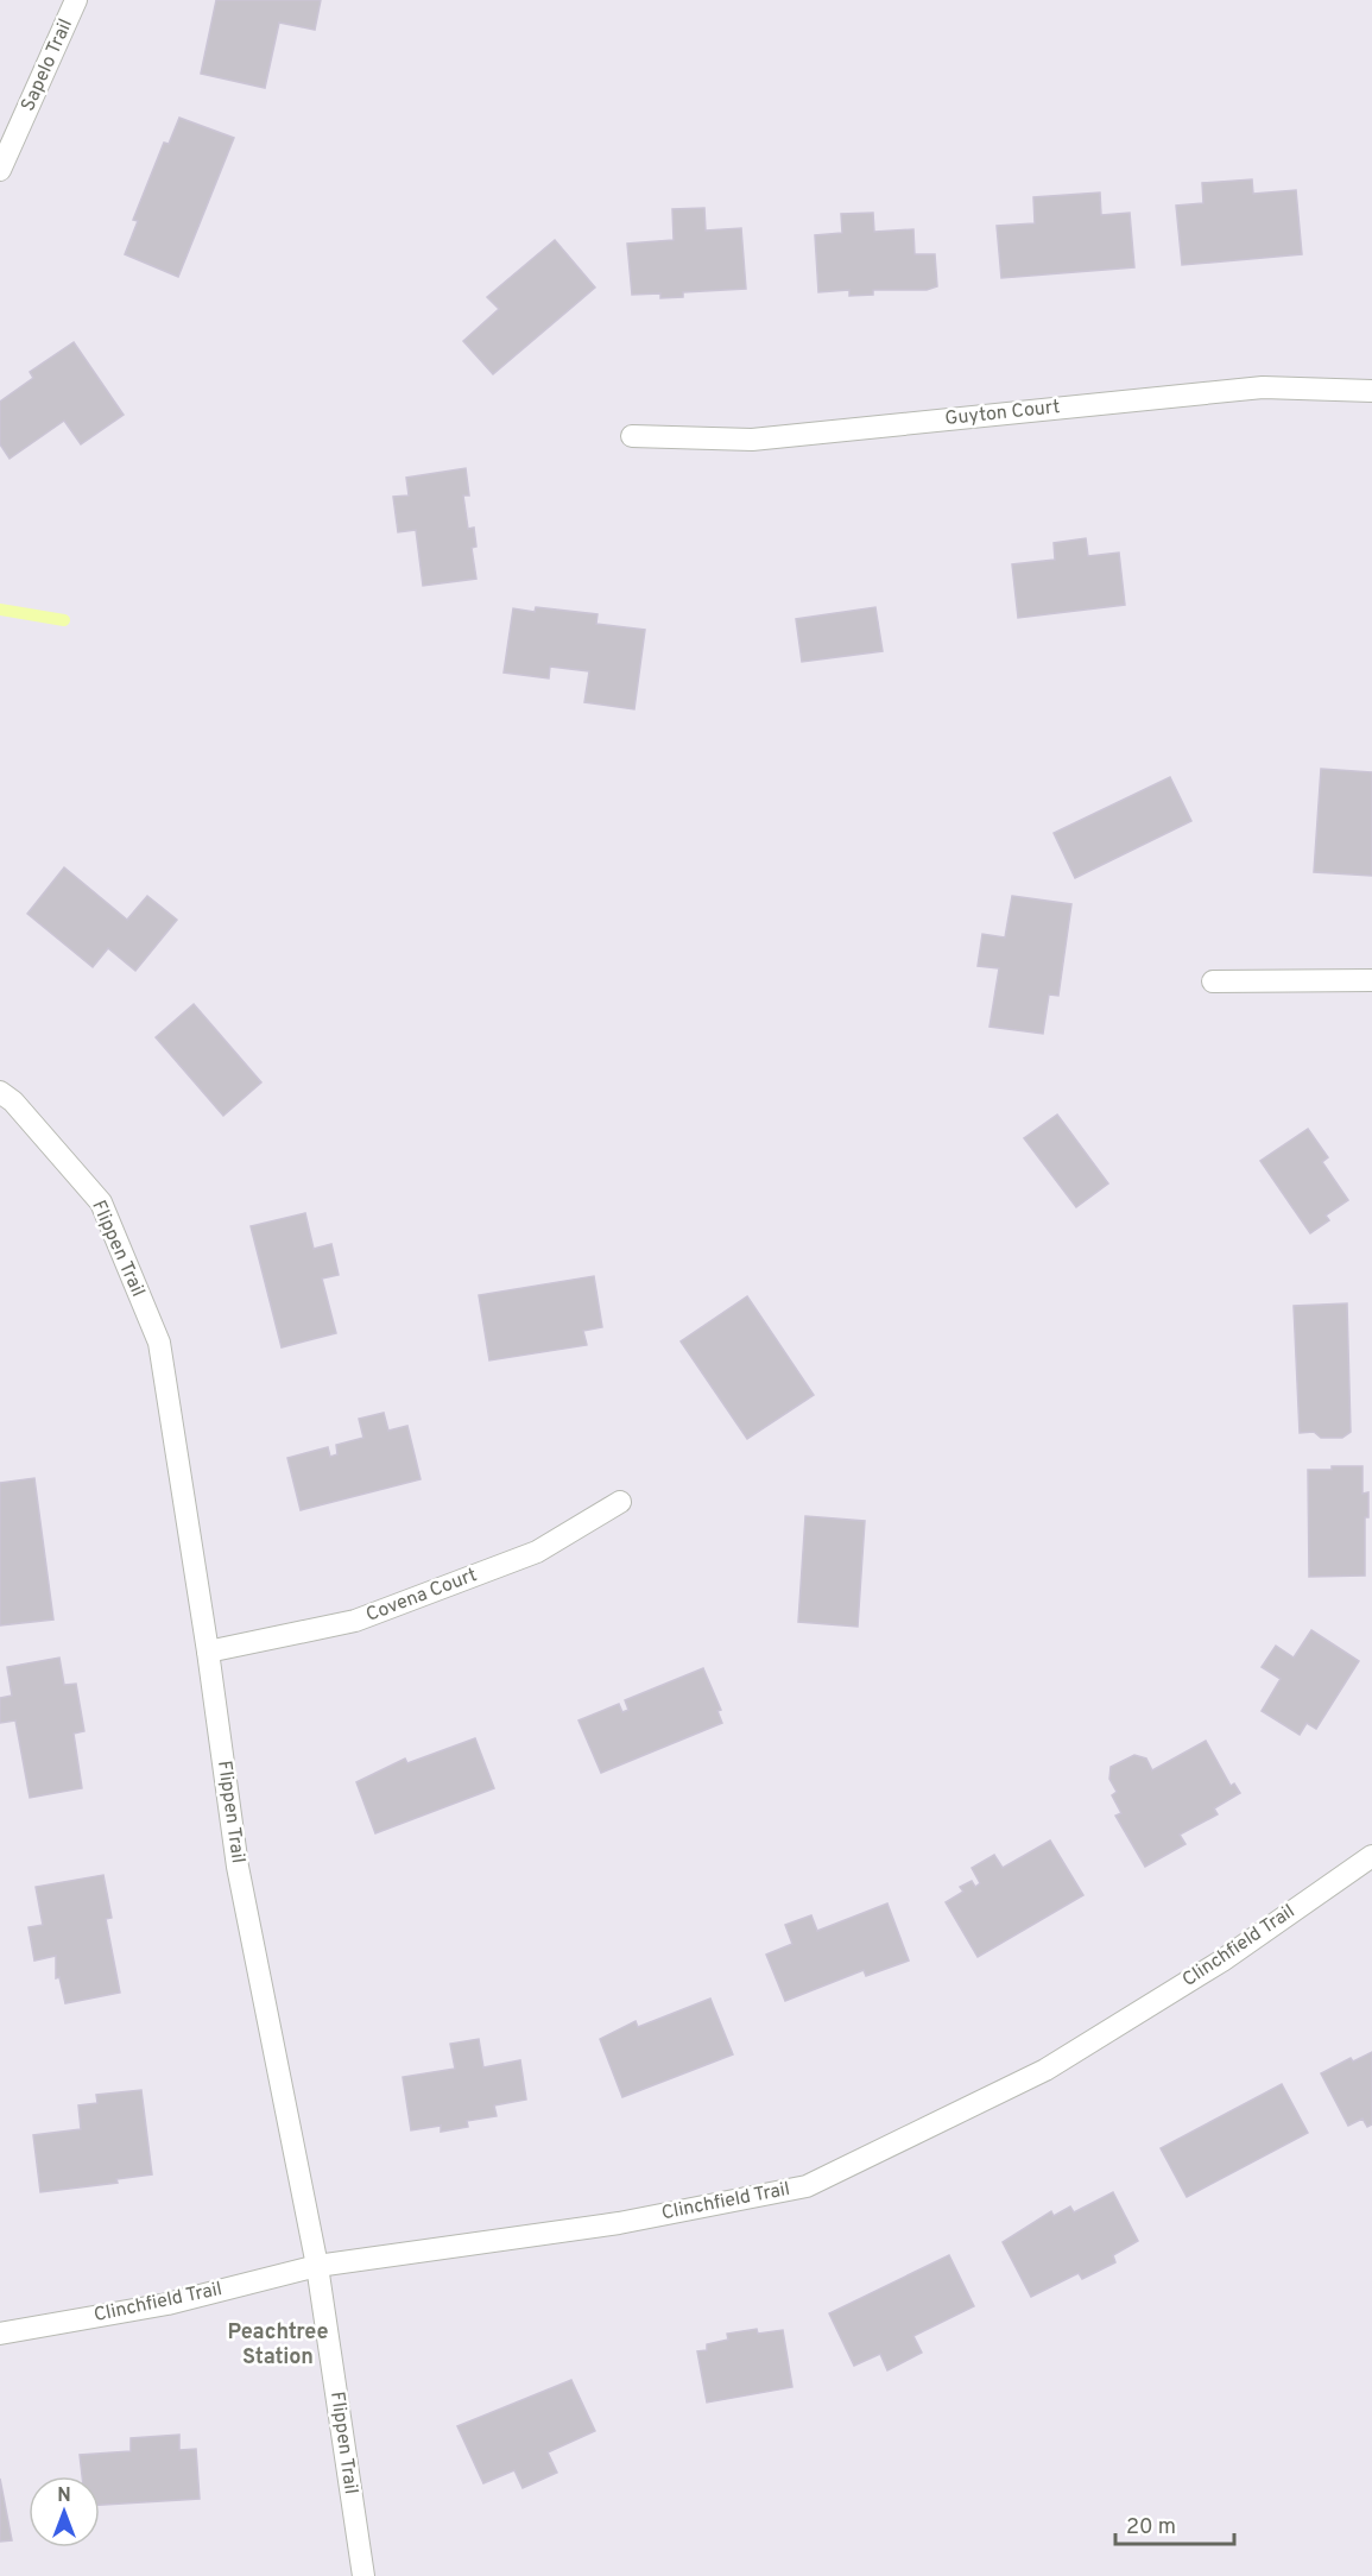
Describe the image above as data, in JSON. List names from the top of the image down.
{
  "streets": {
    "street": [
      "Sapelo Trail",
      "Guyton Court",
      "Flippen Trail",
      "Covena Court",
      "Clinchfield Trail"
    ]
  },
  "crossings": [
    ["Flippen Trail", "Covena Court"],
    ["Flippen Trail", "Clinchfield Trail"]
  ],
  "districts": ["Peachtree Station"],
  "scale_bar": "20 m",
  "north": "top"
}
